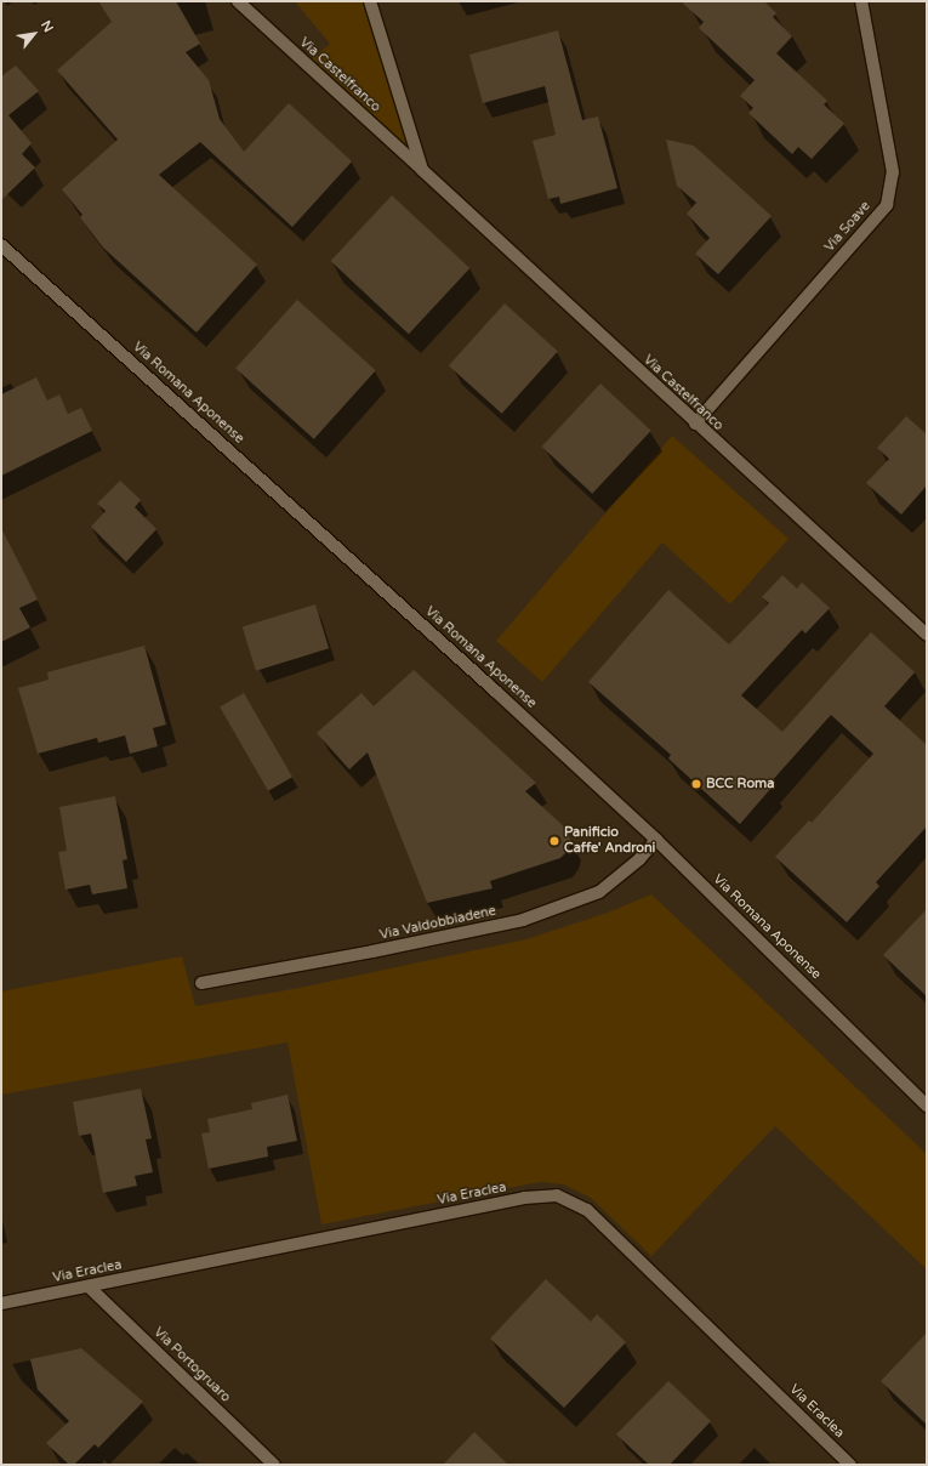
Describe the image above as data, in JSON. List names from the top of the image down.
{
  "streets": {
    "street": [
      "Via Castelfranco",
      "Via Soave",
      "Via Romana Aponense",
      "Via Valdobbiadene",
      "Via Eraclea",
      "Via Portogruaro"
    ]
  },
  "crossings": [
    ["Via Castelfranco", "Via Soave"],
    ["Via Romana Aponense", "Via Valdobbiadene"],
    ["Via Eraclea", "Via Portogruaro"]
  ],
  "places": ["BCC Roma", "Panificio Caffe' Androni"],
  "north": "top right"
}
